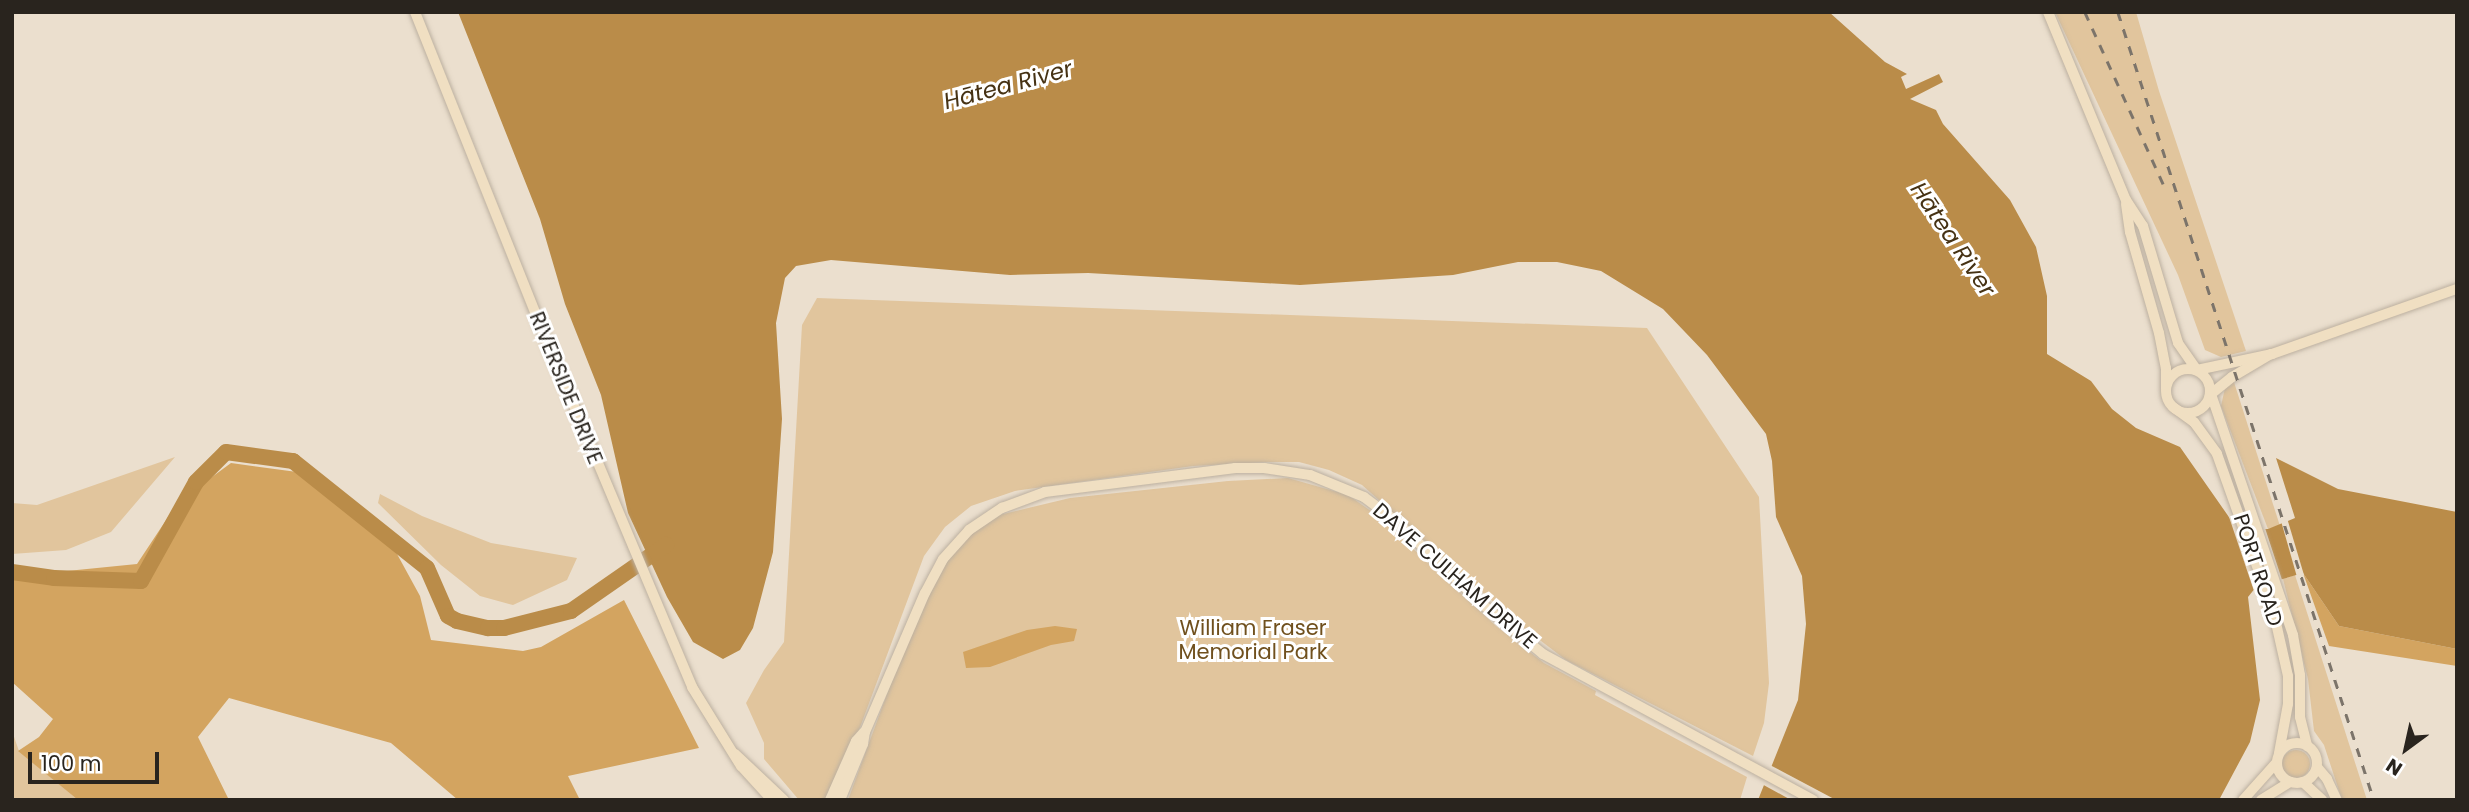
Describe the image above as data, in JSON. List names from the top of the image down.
{
  "streets": {
    "main road": ["RIVERSIDE DRIVE", "PORT ROAD", "DAVE CULHAM DRIVE"]
  },
  "water": ["Hātea River"],
  "parks": ["William Fraser Memorial Park"],
  "scale_bar": "100 m",
  "north": "bottom left"
}
